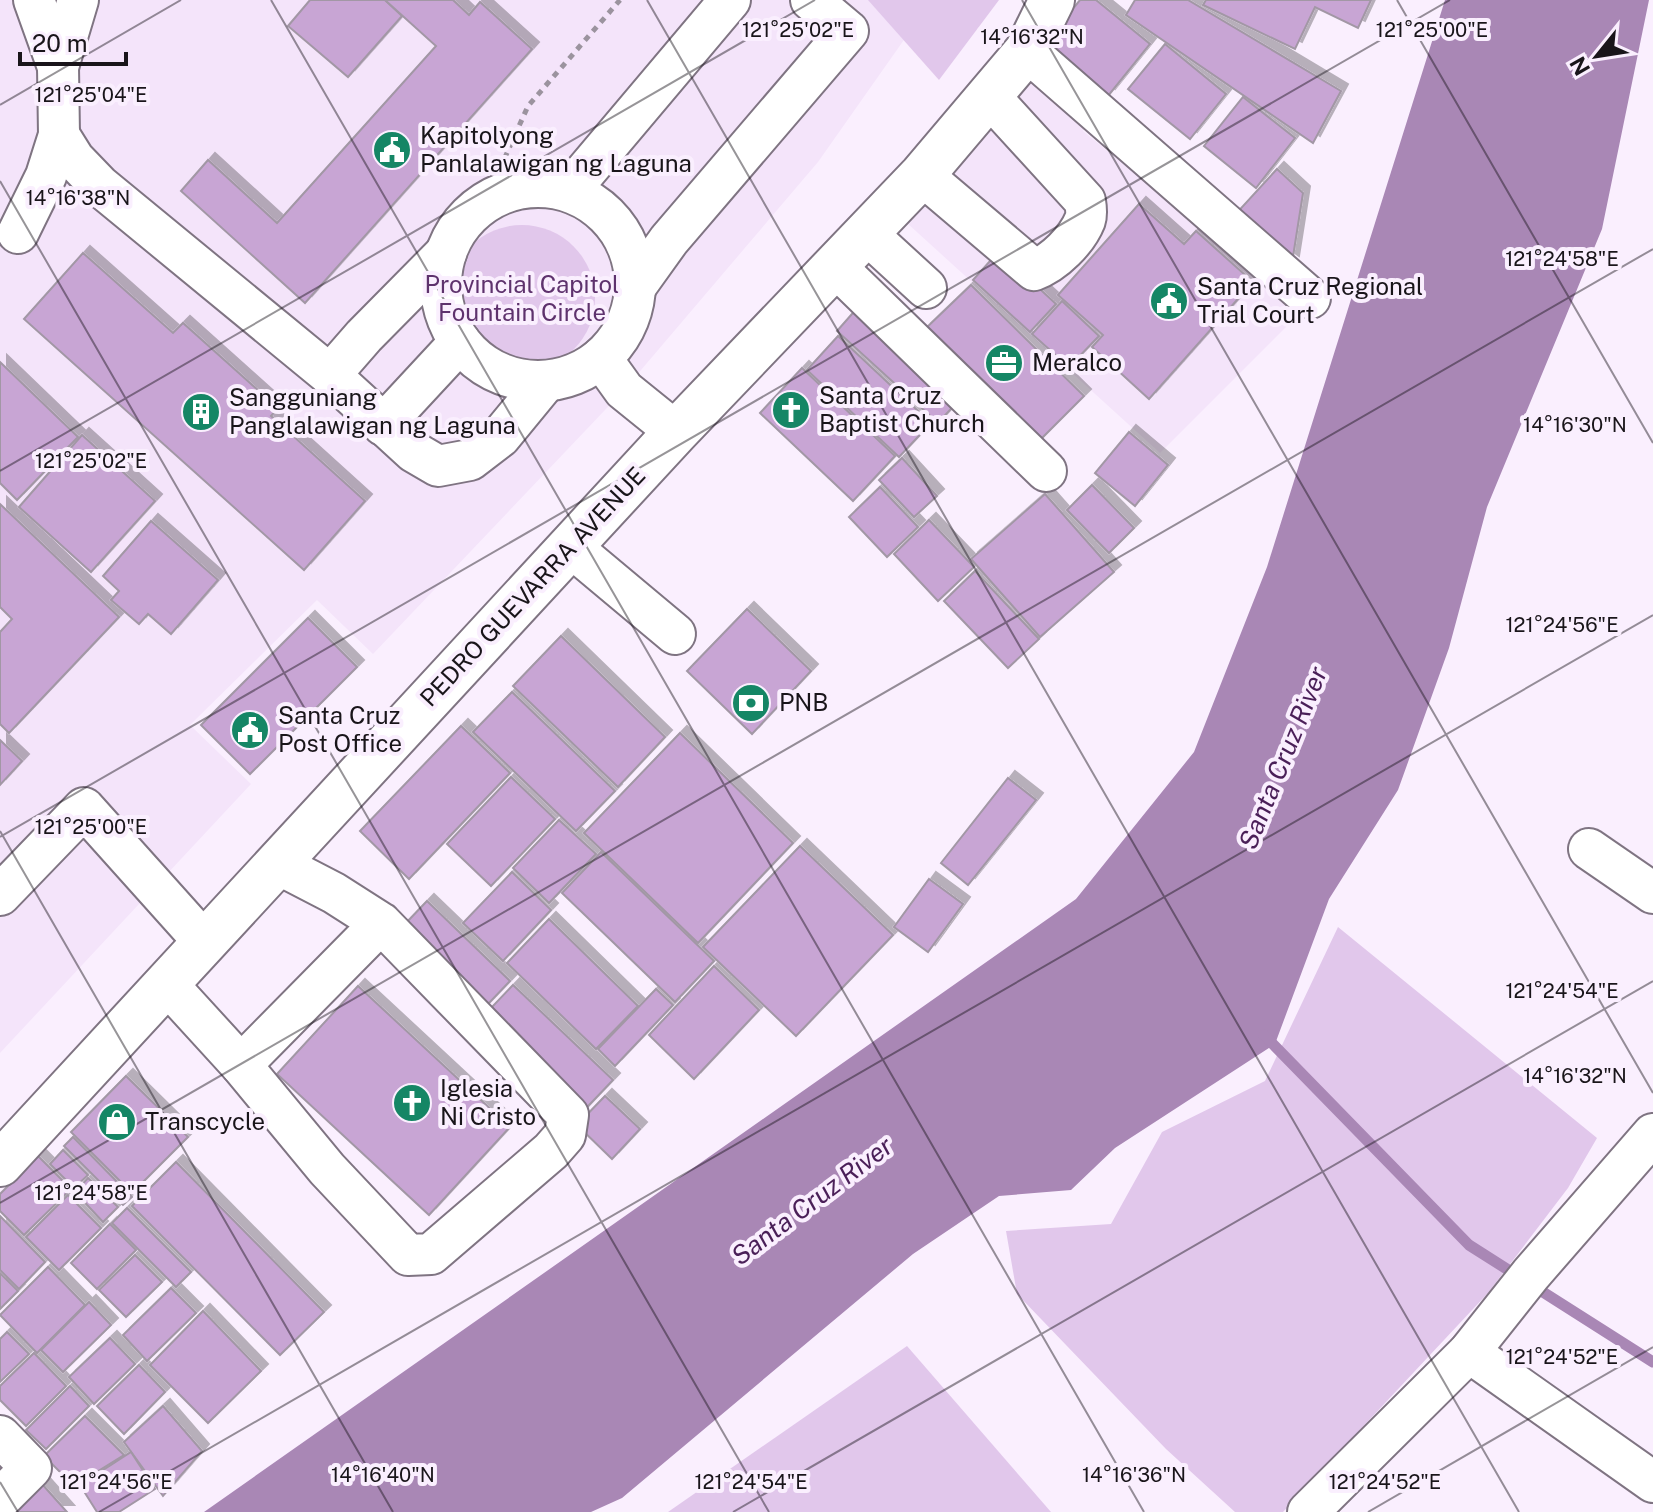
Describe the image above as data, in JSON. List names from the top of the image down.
{
  "streets": {
    "main road": ["PEDRO GUEVARRA AVENUE"]
  },
  "water": ["Santa Cruz River"],
  "parks": ["Provincial Capitol Fountain Circle"],
  "places": {
    "public building": ["Kapitolyong Panlalawigan ng Laguna", "Santa Cruz Regional Trial Court", "Santa Cruz Post Office"],
    "office": ["Meralco"],
    "church": ["Santa Cruz Baptist Church", "Iglesia Ni Cristo"],
    "building": ["Sangguniang Panglalawigan ng Laguna"],
    "bank": ["PNB"],
    "shop": ["Transcycle"]
  },
  "scale_bar": "20 m",
  "north": "bottom left",
  "coordinates": [
    "121°25'02\"E",
    "121°25'00\"E",
    "14°16'32\"N",
    "121°25'04\"E",
    "14°16'38\"N",
    "121°24'58\"E",
    "14°16'30\"N",
    "121°24'56\"E",
    "121°24'54\"E",
    "121°24'52\"E",
    "14°16'40\"N",
    "14°16'36\"N"
  ]
}
